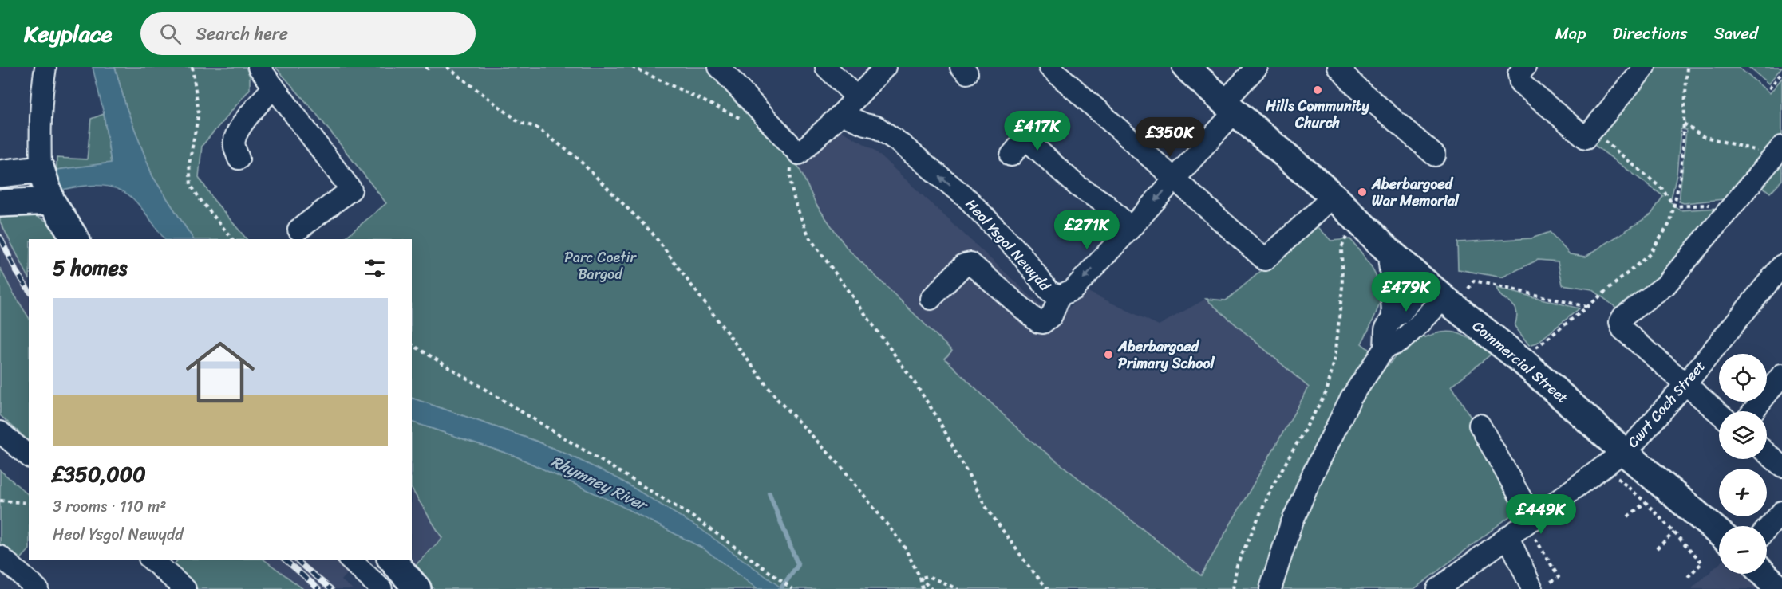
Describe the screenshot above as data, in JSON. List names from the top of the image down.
{
  "streets": {
    "main road": ["Commercial Street"],
    "street": ["Heol Ysgol Newydd", "Cwrt Coch Street"]
  },
  "crossings": [
    ["Heol Ysgol Newydd", "Commercial Street"],
    ["Commercial Street", "Cwrt Coch Street"]
  ],
  "water": ["Rhymney River"],
  "parks": ["Parc Coetir Bargod"],
  "places": ["Hills Community Church", "Aberbargoed War Memorial", "Aberbargoed Primary School"],
  "page": {
    "header": "Keyplace",
    "search": "Search here",
    "nav": ["Map", "Directions", "Saved"],
    "price": [
      "£417K",
      "£350K",
      "£271K",
      "£479K",
      "£449K"
    ],
    "heading": "5 homes",
    "list": [
      {
        "name": "£350,000",
        "note": "3 rooms · 110 m² · Heol Ysgol Newydd"
      }
    ],
    "map_buttons": ["+", "−"]
  }
}
